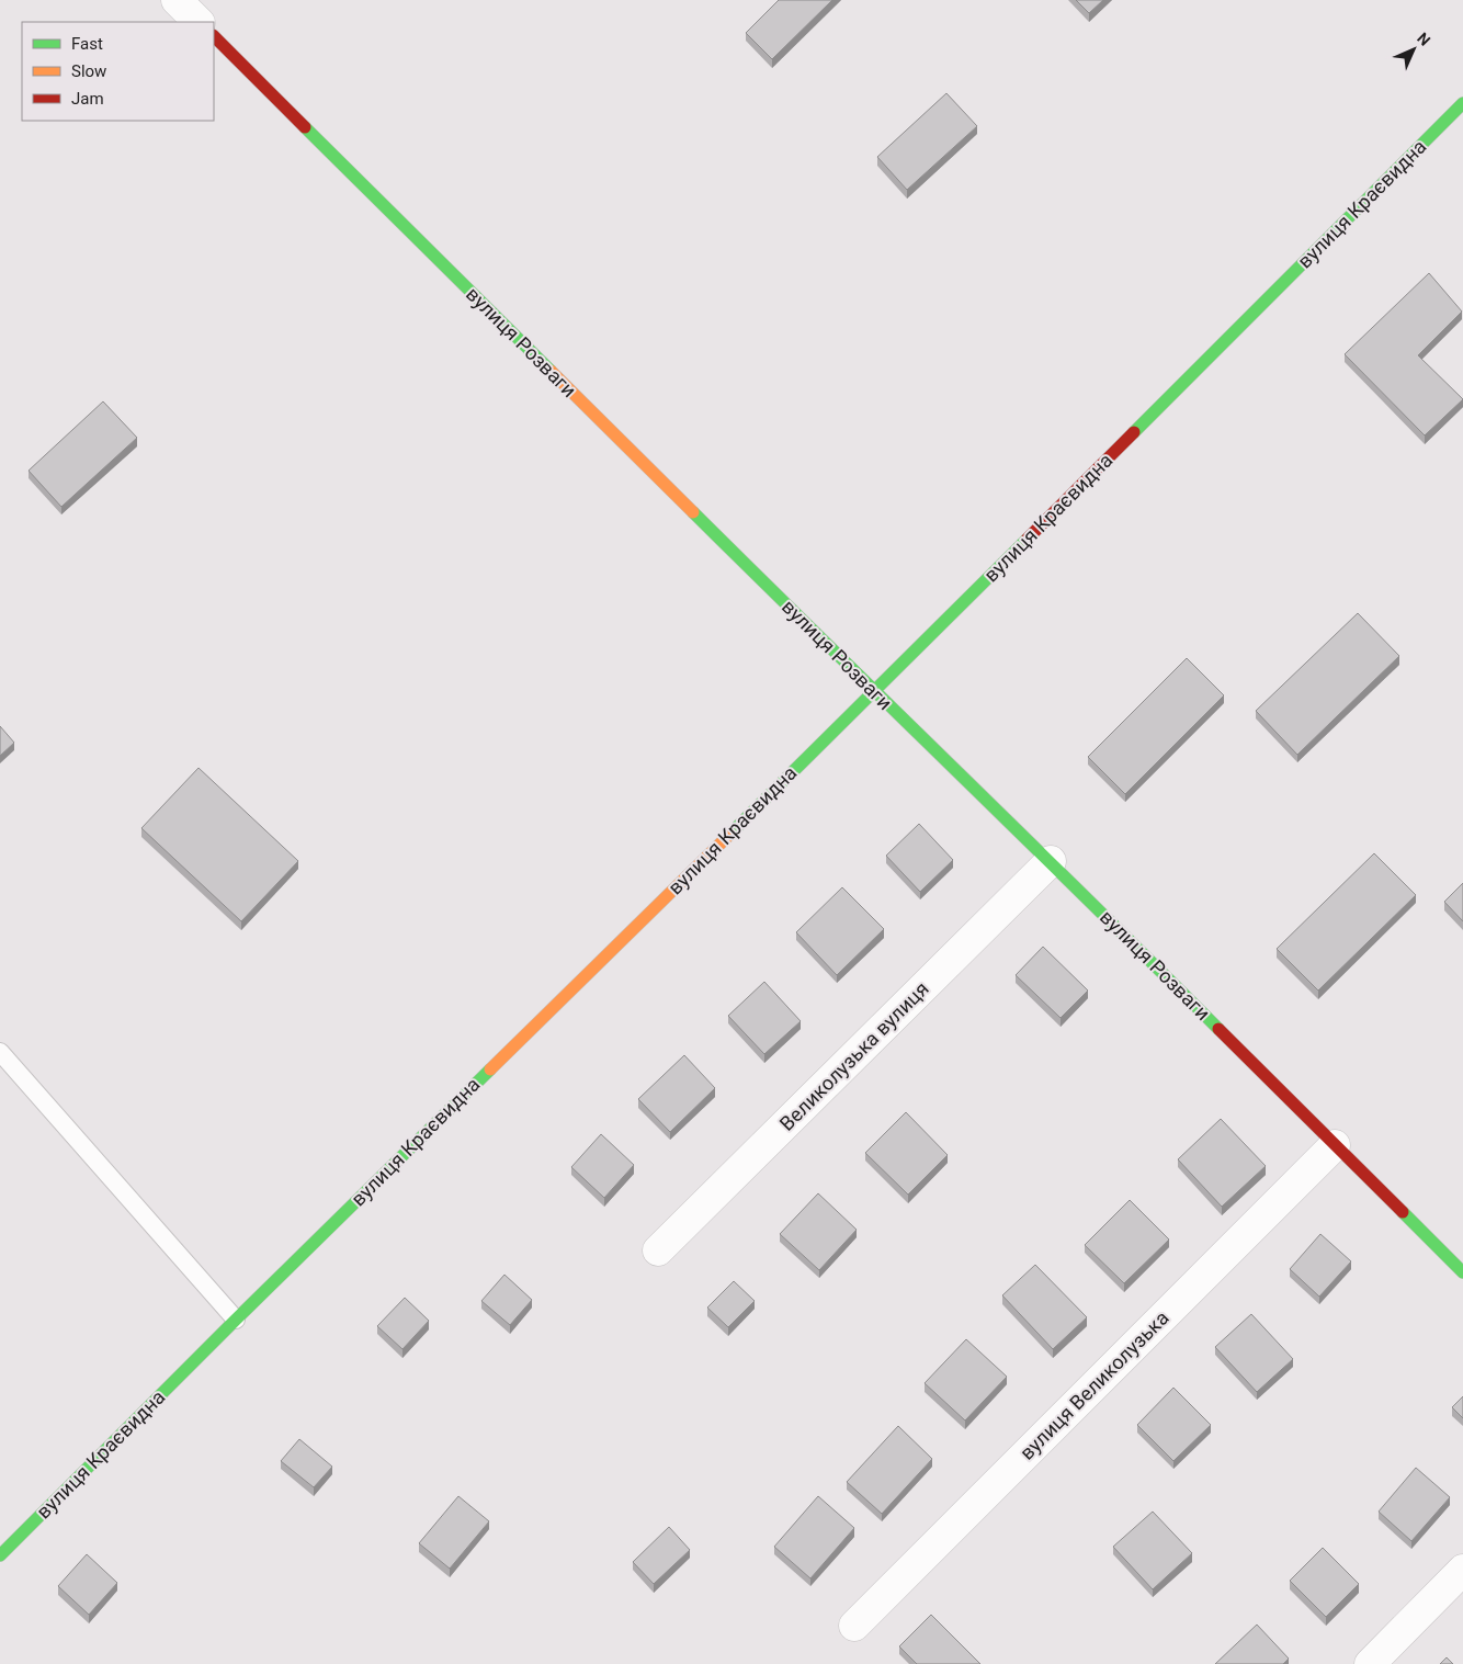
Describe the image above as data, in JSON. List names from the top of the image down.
{
  "streets": {
    "street": [
      "вулиця Краєвидна",
      "вулиця Розваги",
      "Великолузька вулиця",
      "вулиця Великолузька"
    ]
  },
  "crossings": [
    ["вулиця Краєвидна", "вулиця Розваги"],
    ["вулиця Розваги", "Великолузька вулиця"],
    ["вулиця Розваги", "вулиця Великолузька"]
  ],
  "legend": ["Fast", "Slow", "Jam"],
  "north": "top right"
}
